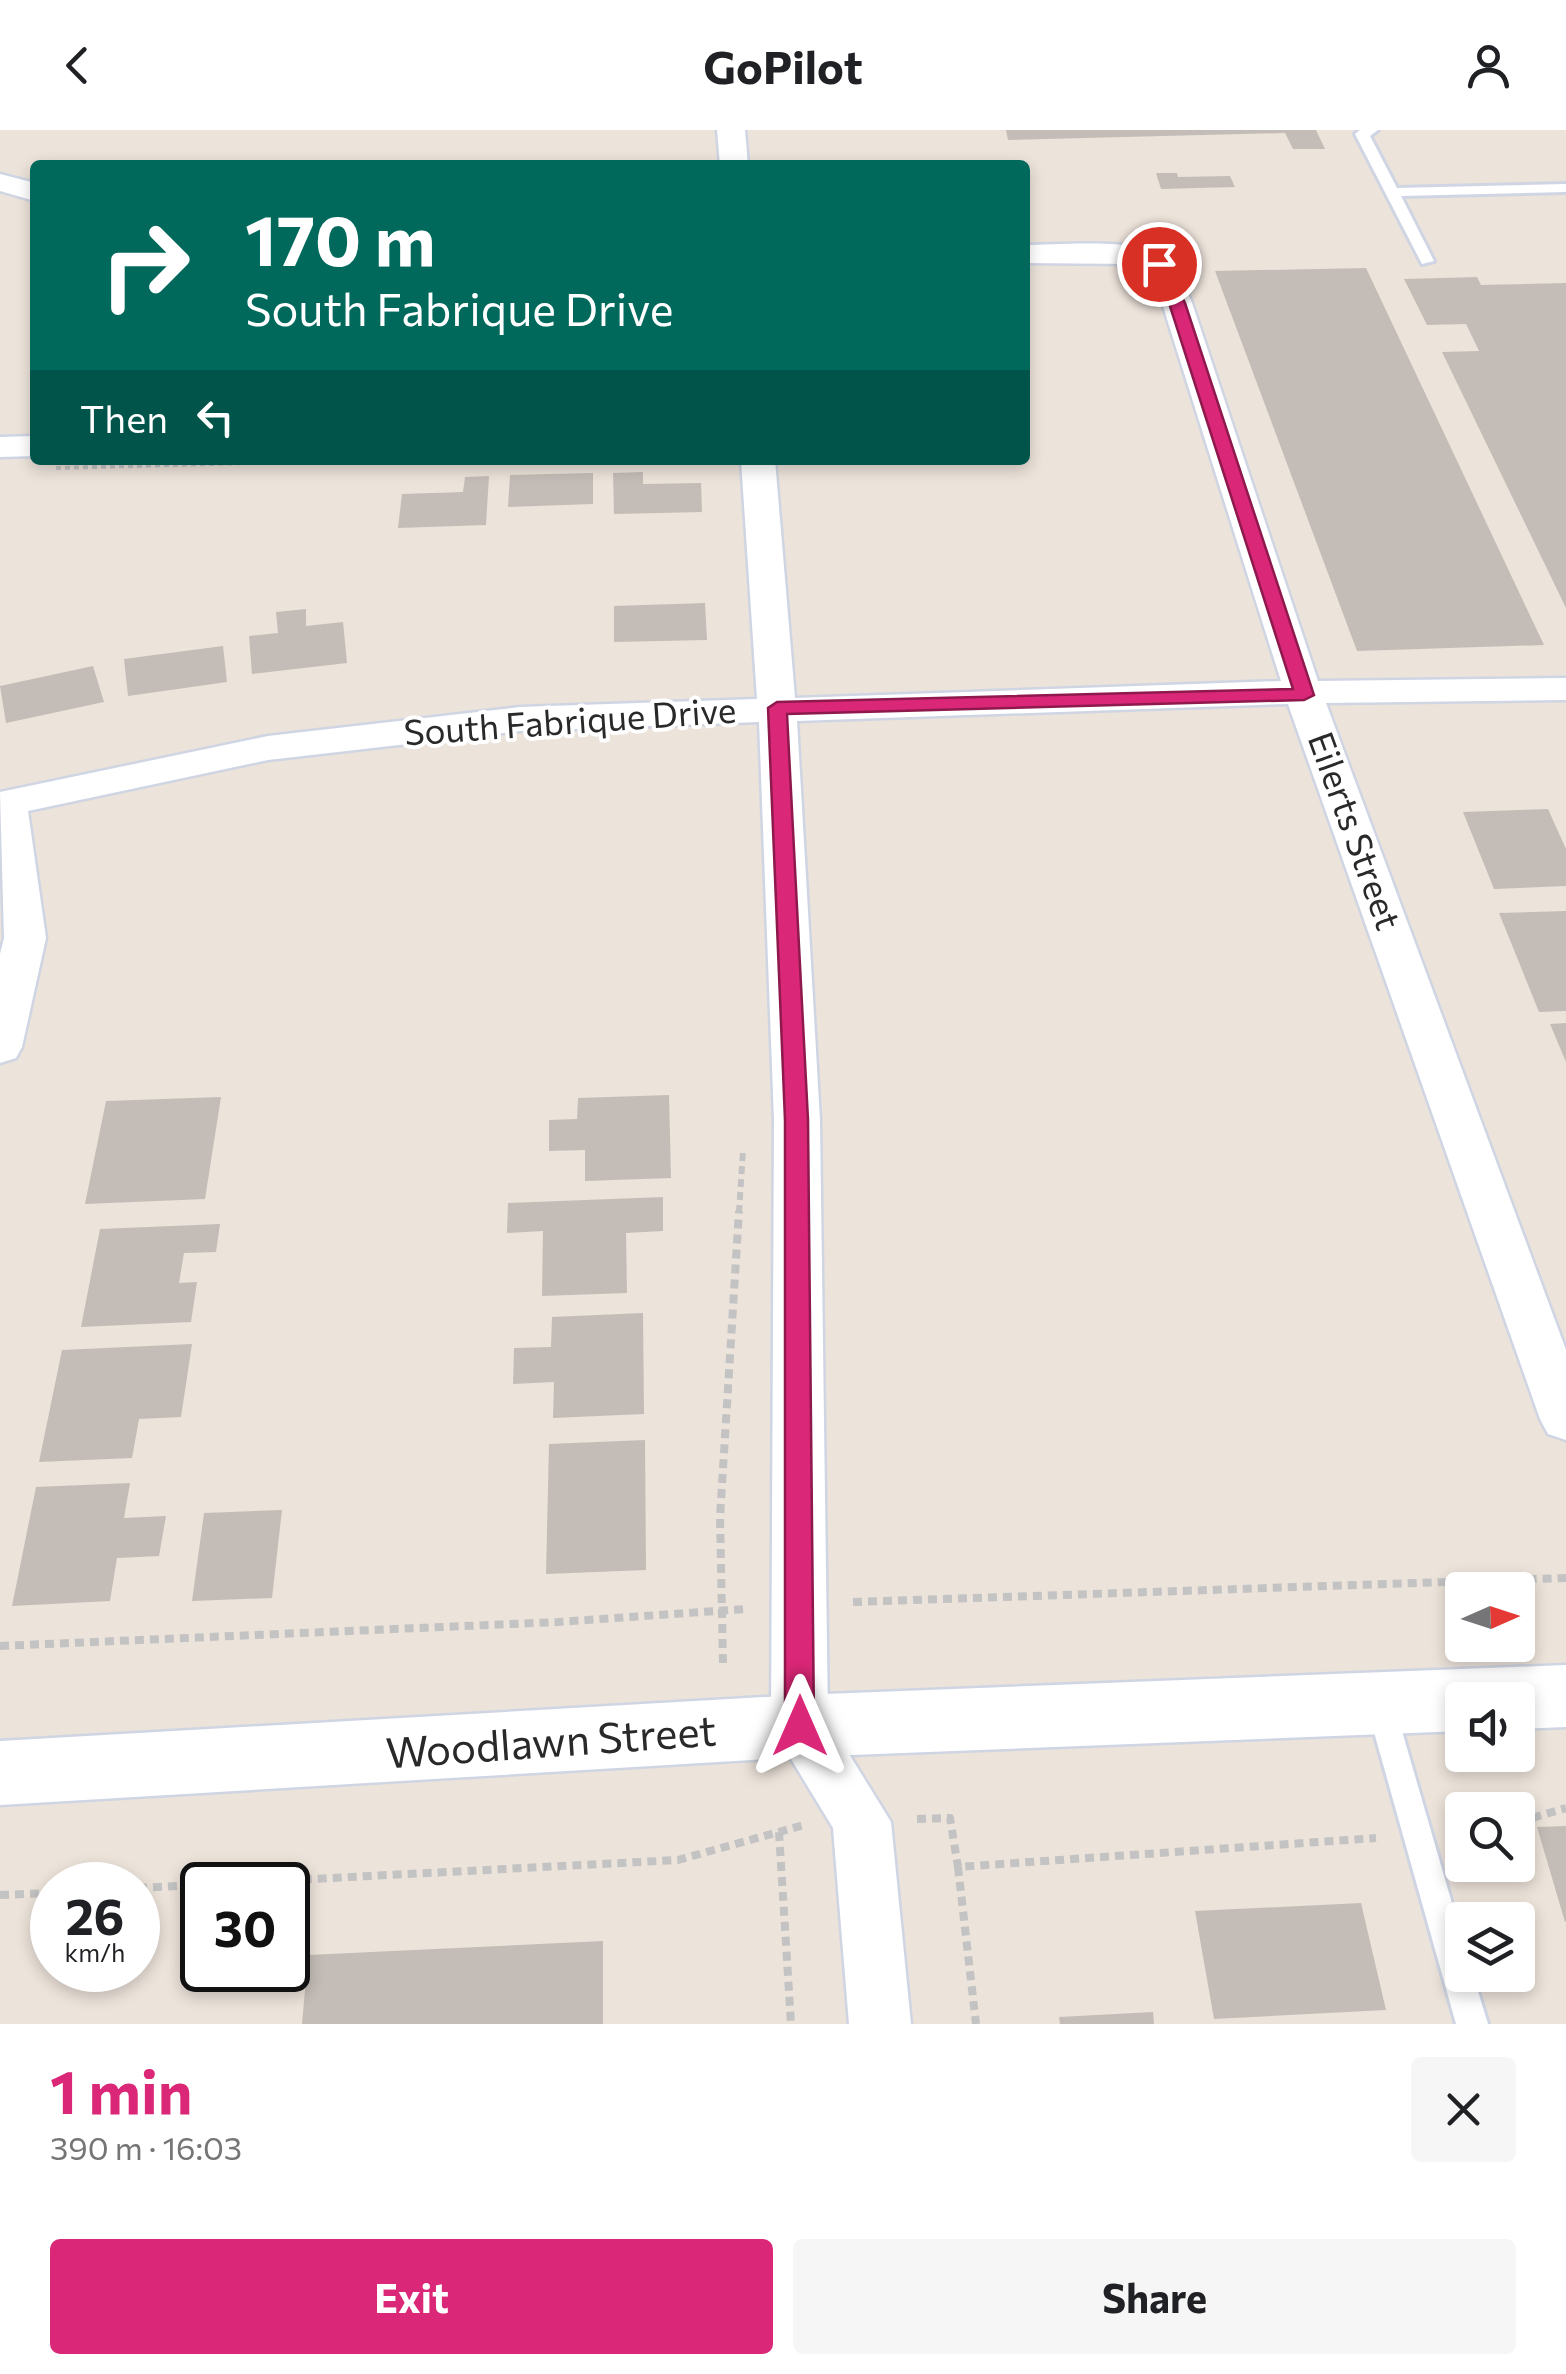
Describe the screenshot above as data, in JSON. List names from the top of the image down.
{
  "streets": {
    "street": ["South Fabrique Drive", "Eilerts Street", "Woodlawn Street"]
  },
  "crossings": [
    ["South Fabrique Drive", "Eilerts Street"]
  ],
  "north": "right",
  "page": {
    "header": "GoPilot",
    "turn": ["170 m", "South Fabrique Drive"],
    "then": "Then",
    "speed": "26 km/h",
    "limit": "30",
    "heading": ["1 min", "390 m · 16:03"],
    "buttons": ["Exit", "Share"]
  }
}
